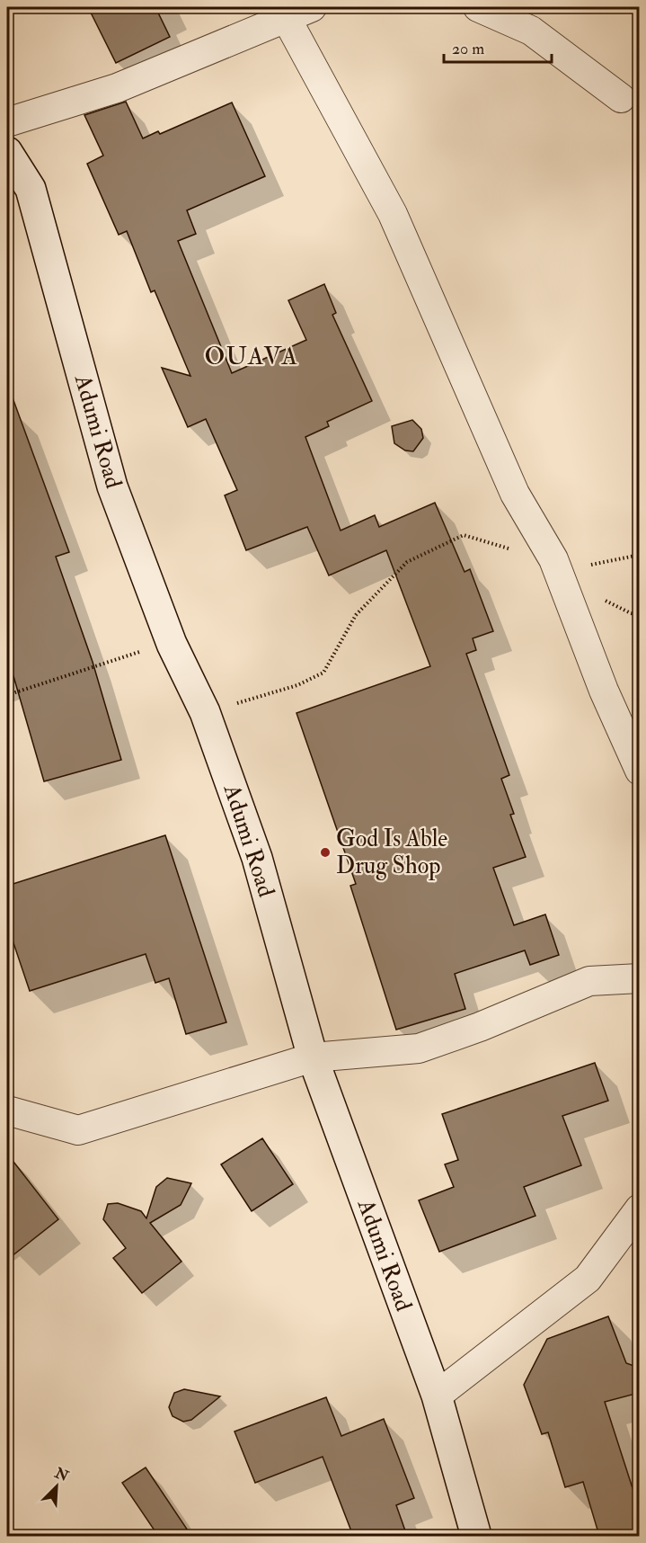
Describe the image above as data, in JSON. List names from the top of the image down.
{
  "streets": {
    "main road": ["Adumi Road"]
  },
  "districts": ["OUAVA"],
  "places": ["God Is Able Drug Shop"],
  "scale_bar": "20 m",
  "north": "top right"
}
